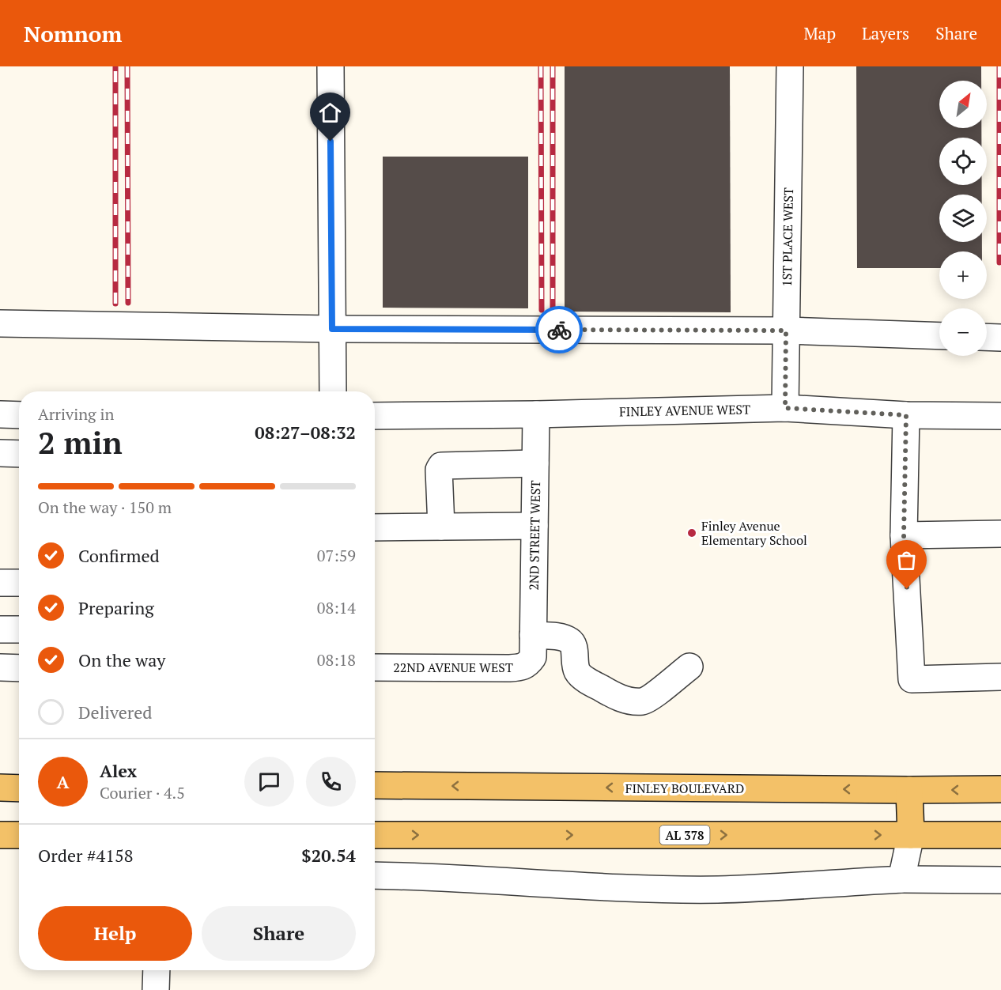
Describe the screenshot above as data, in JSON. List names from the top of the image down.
{
  "streets": {
    "main road": ["FINLEY BOULEVARD", "AL 378"],
    "street": [
      "1ST PLACE WEST",
      "FINLEY AVENUE WEST",
      "2ND STREET WEST",
      "22ND AVENUE WEST"
    ]
  },
  "crossings": [
    ["1ST PLACE WEST", "FINLEY AVENUE WEST"],
    ["FINLEY AVENUE WEST", "2ND STREET WEST"],
    ["2ND STREET WEST", "22ND AVENUE WEST"]
  ],
  "places": ["Finley Avenue Elementary School"],
  "north": "top right",
  "page": {
    "header": "Nomnom",
    "nav": ["Map", "Layers", "Share"],
    "map_buttons": ["+", "−"],
    "heading": ["2 min", "Arriving in", "08:27–08:32"],
    "panel": [
      "Alex",
      "Courier · 4.5",
      "Order #4158",
      "$20.54"
    ],
    "bar": "On the way · 150 m",
    "list": [
      ["Confirmed", "07:59"],
      ["Preparing", "08:14"],
      ["On the way", "08:18"],
      "Delivered"
    ],
    "round": "A",
    "buttons": ["Help", "Share"]
  }
}
